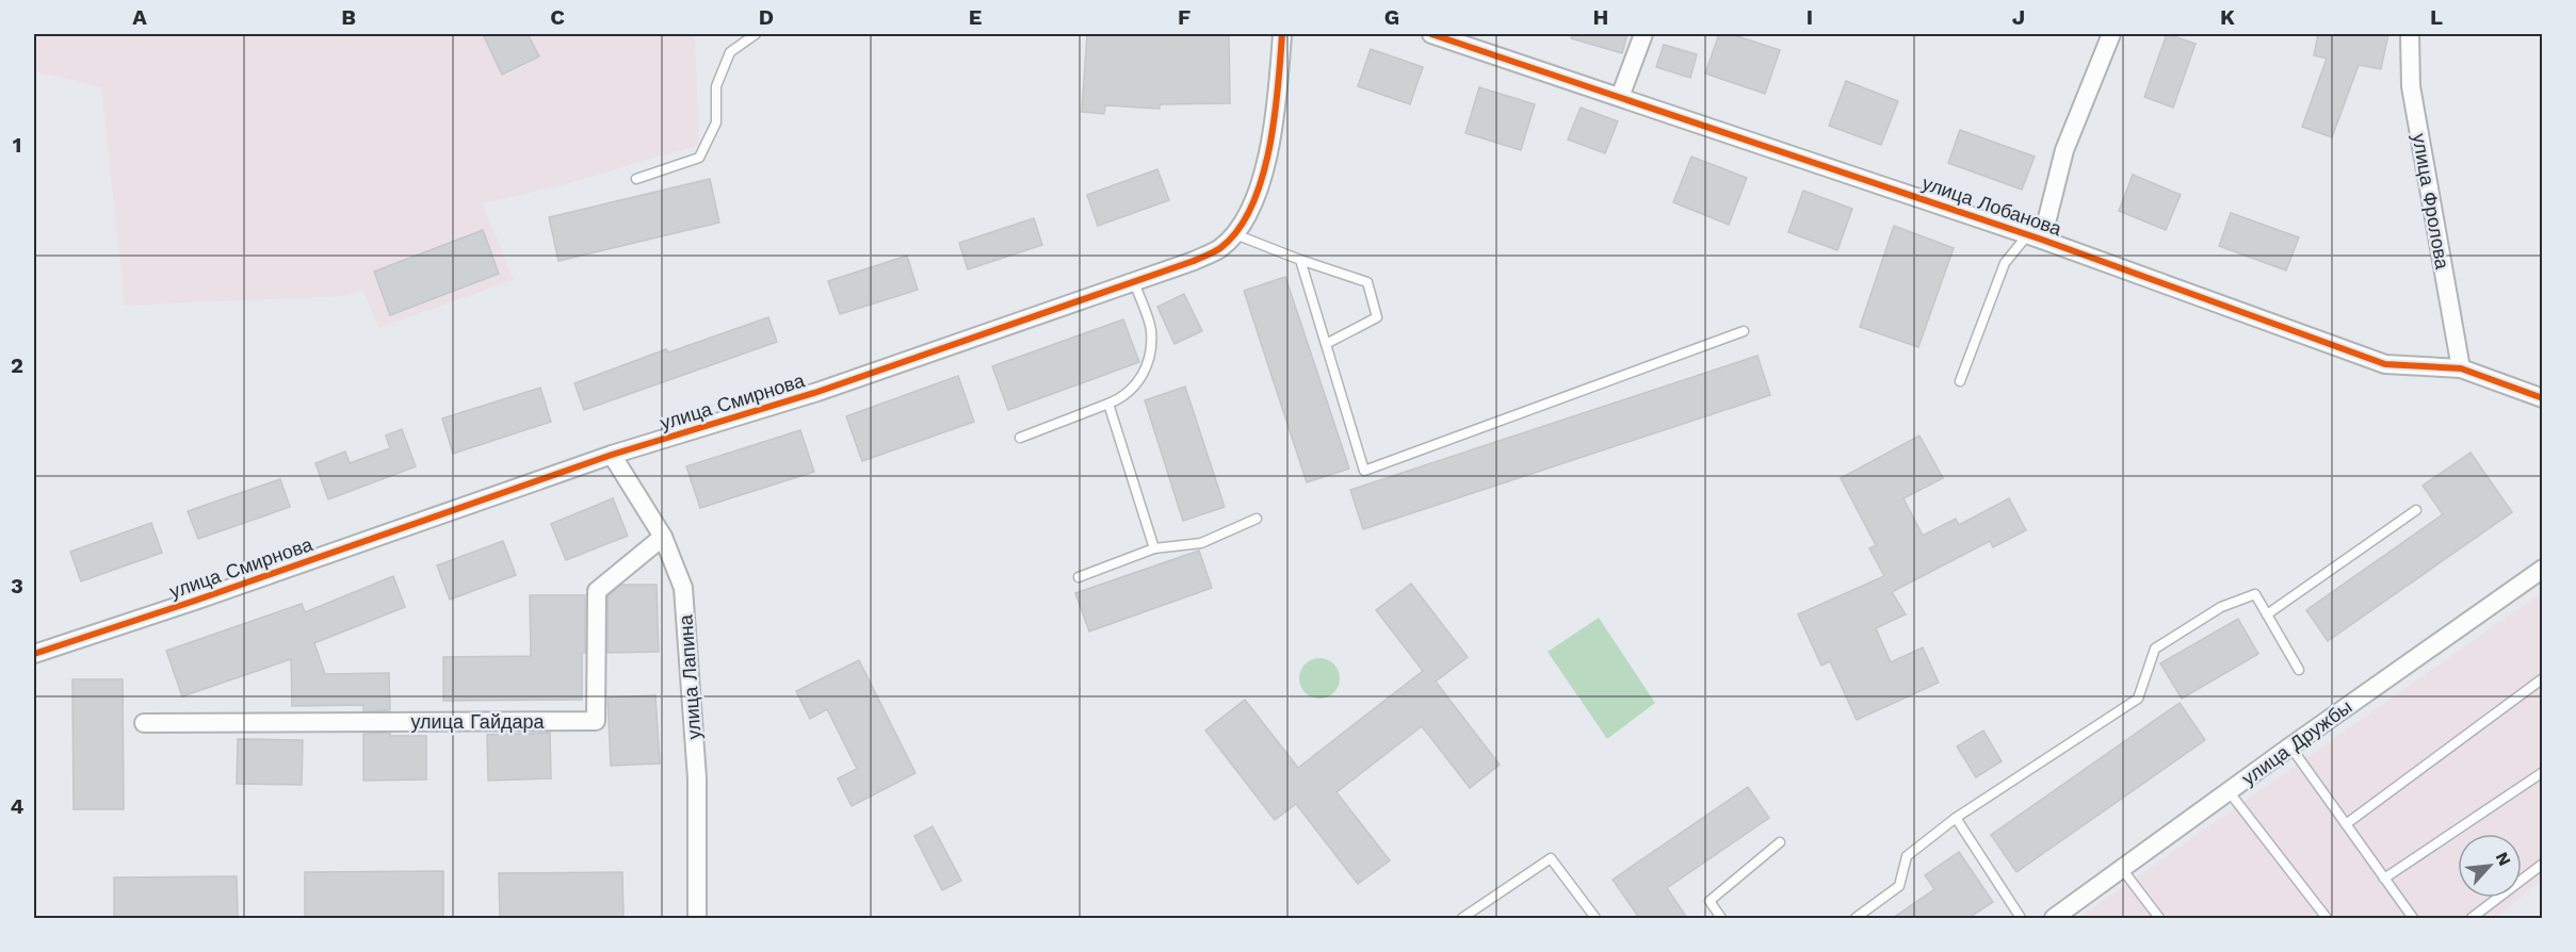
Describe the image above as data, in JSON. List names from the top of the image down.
{
  "streets": {
    "street": [
      "улица Фролова",
      "улица Лобанова",
      "улица Смирнова",
      "улица Лапина",
      "улица Гайдара",
      "улица Дружбы"
    ]
  },
  "crossings": [
    ["улица Фролова", "улица Лобанова"],
    ["улица Смирнова", "улица Лапина"],
    ["улица Лапина", "улица Гайдара"]
  ],
  "north": "top right",
  "grid": {
    "columns": [
      "A",
      "B",
      "C",
      "D",
      "E",
      "F",
      "G",
      "H",
      "I",
      "J",
      "K",
      "L"
    ],
    "rows": [
      "1",
      "2",
      "3",
      "4"
    ]
  }
}
